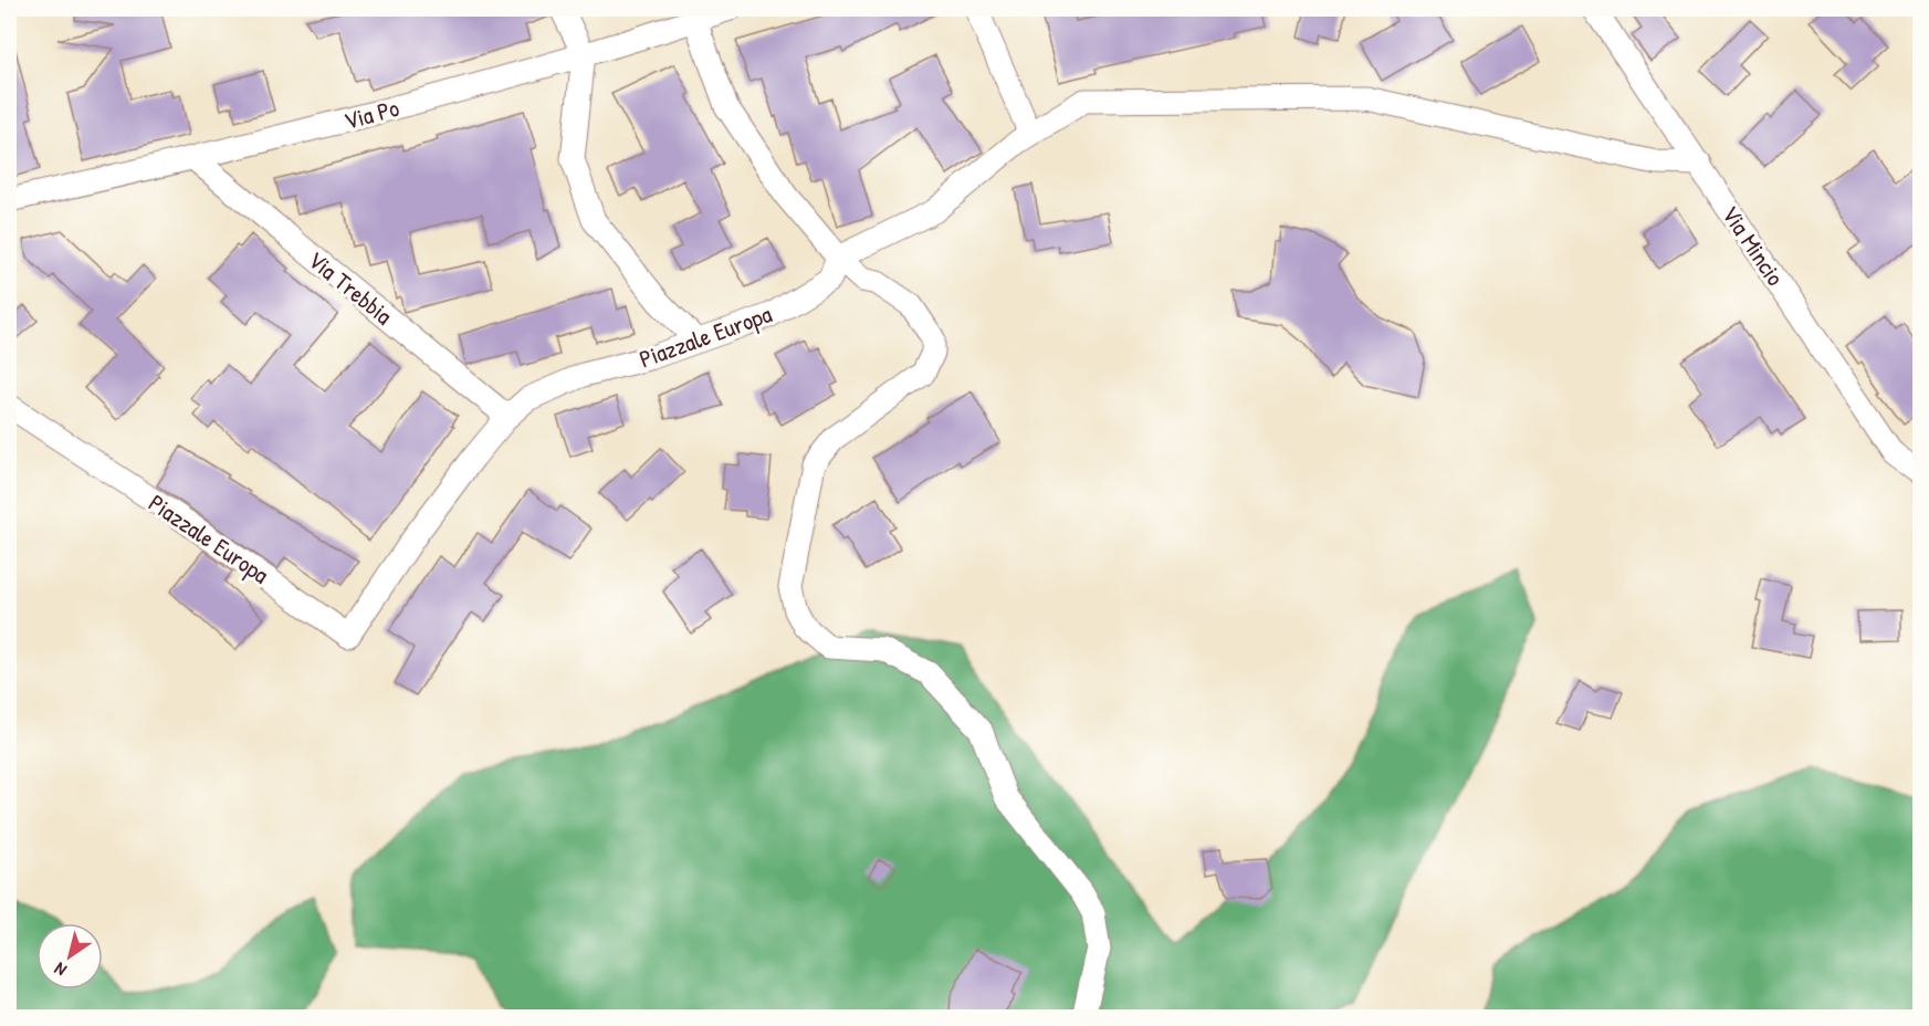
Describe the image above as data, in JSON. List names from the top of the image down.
{
  "streets": {
    "street": [
      "Via Po",
      "Via Mincio",
      "Via Trebbia",
      "Piazzale Europa"
    ]
  },
  "crossings": [
    ["Via Po", "Via Trebbia"],
    ["Via Trebbia", "Piazzale Europa"]
  ],
  "north": "bottom left"
}
